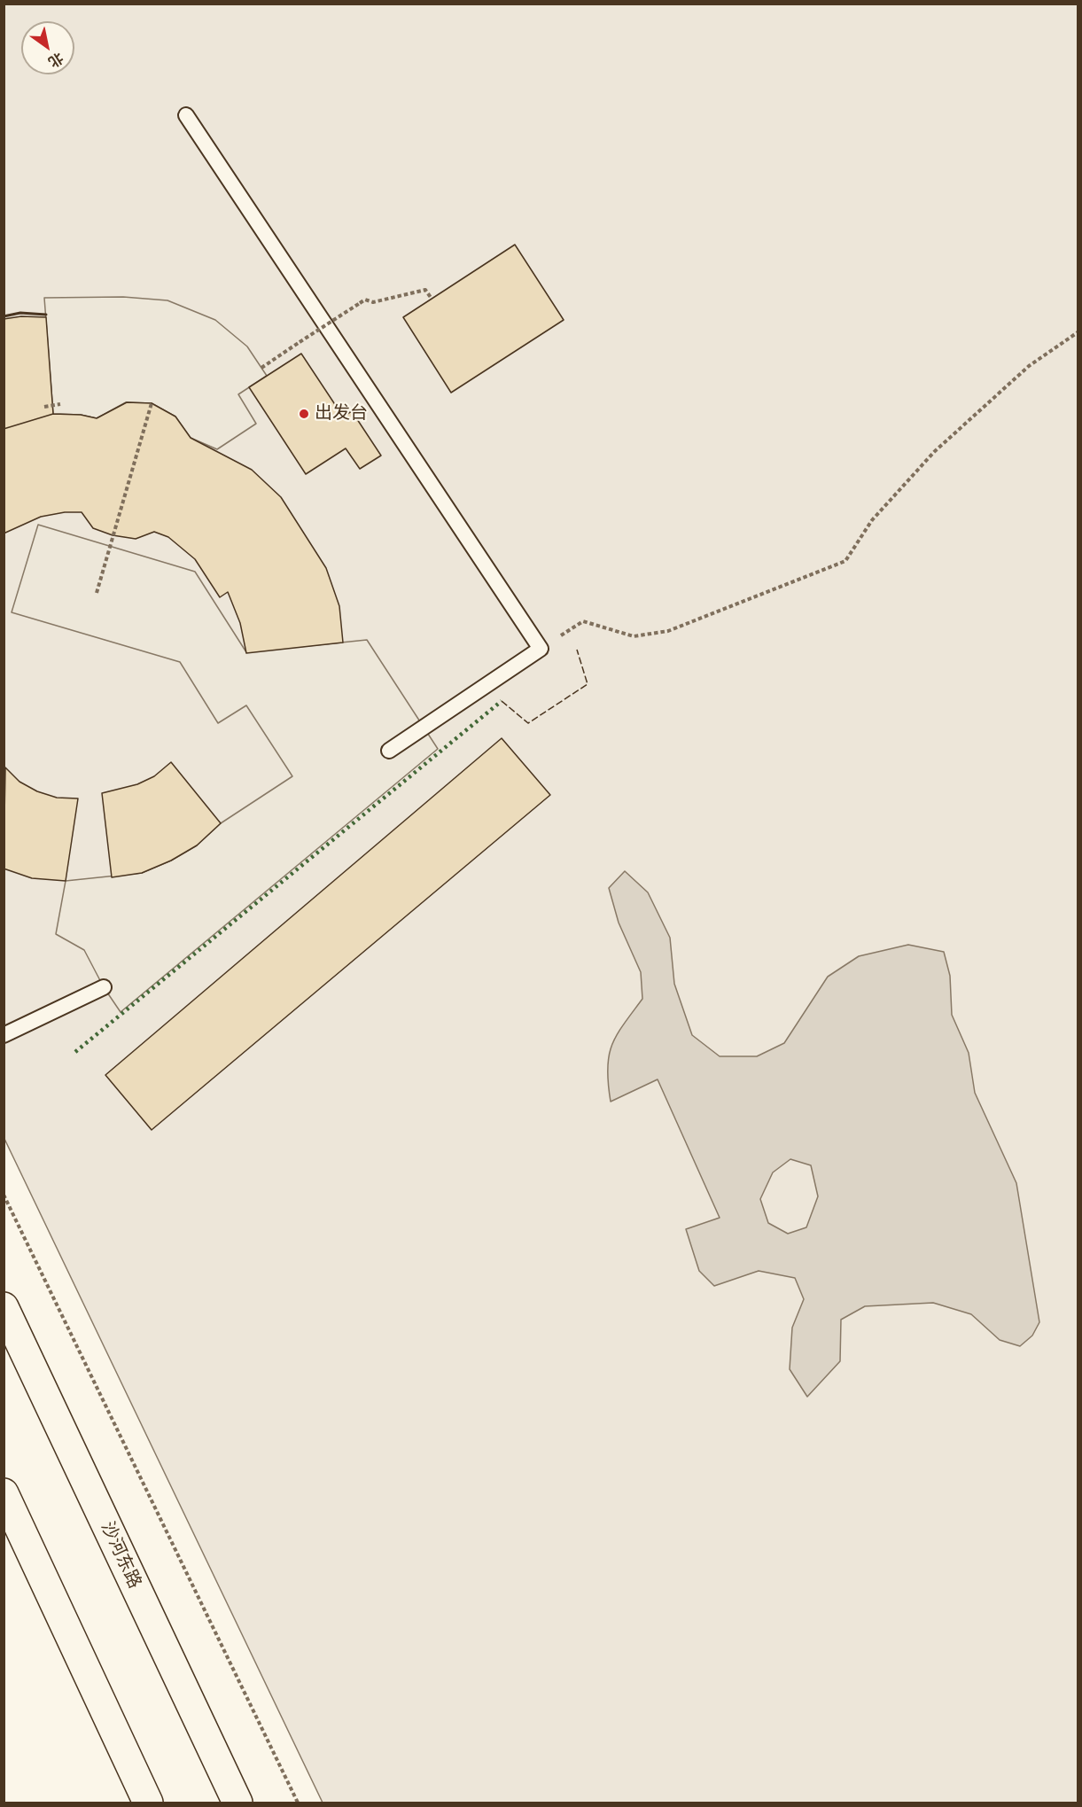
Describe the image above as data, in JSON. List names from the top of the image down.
{
  "streets": {
    "main road": ["沙河东路"]
  },
  "places": ["出发台"],
  "north": "bottom right"
}
